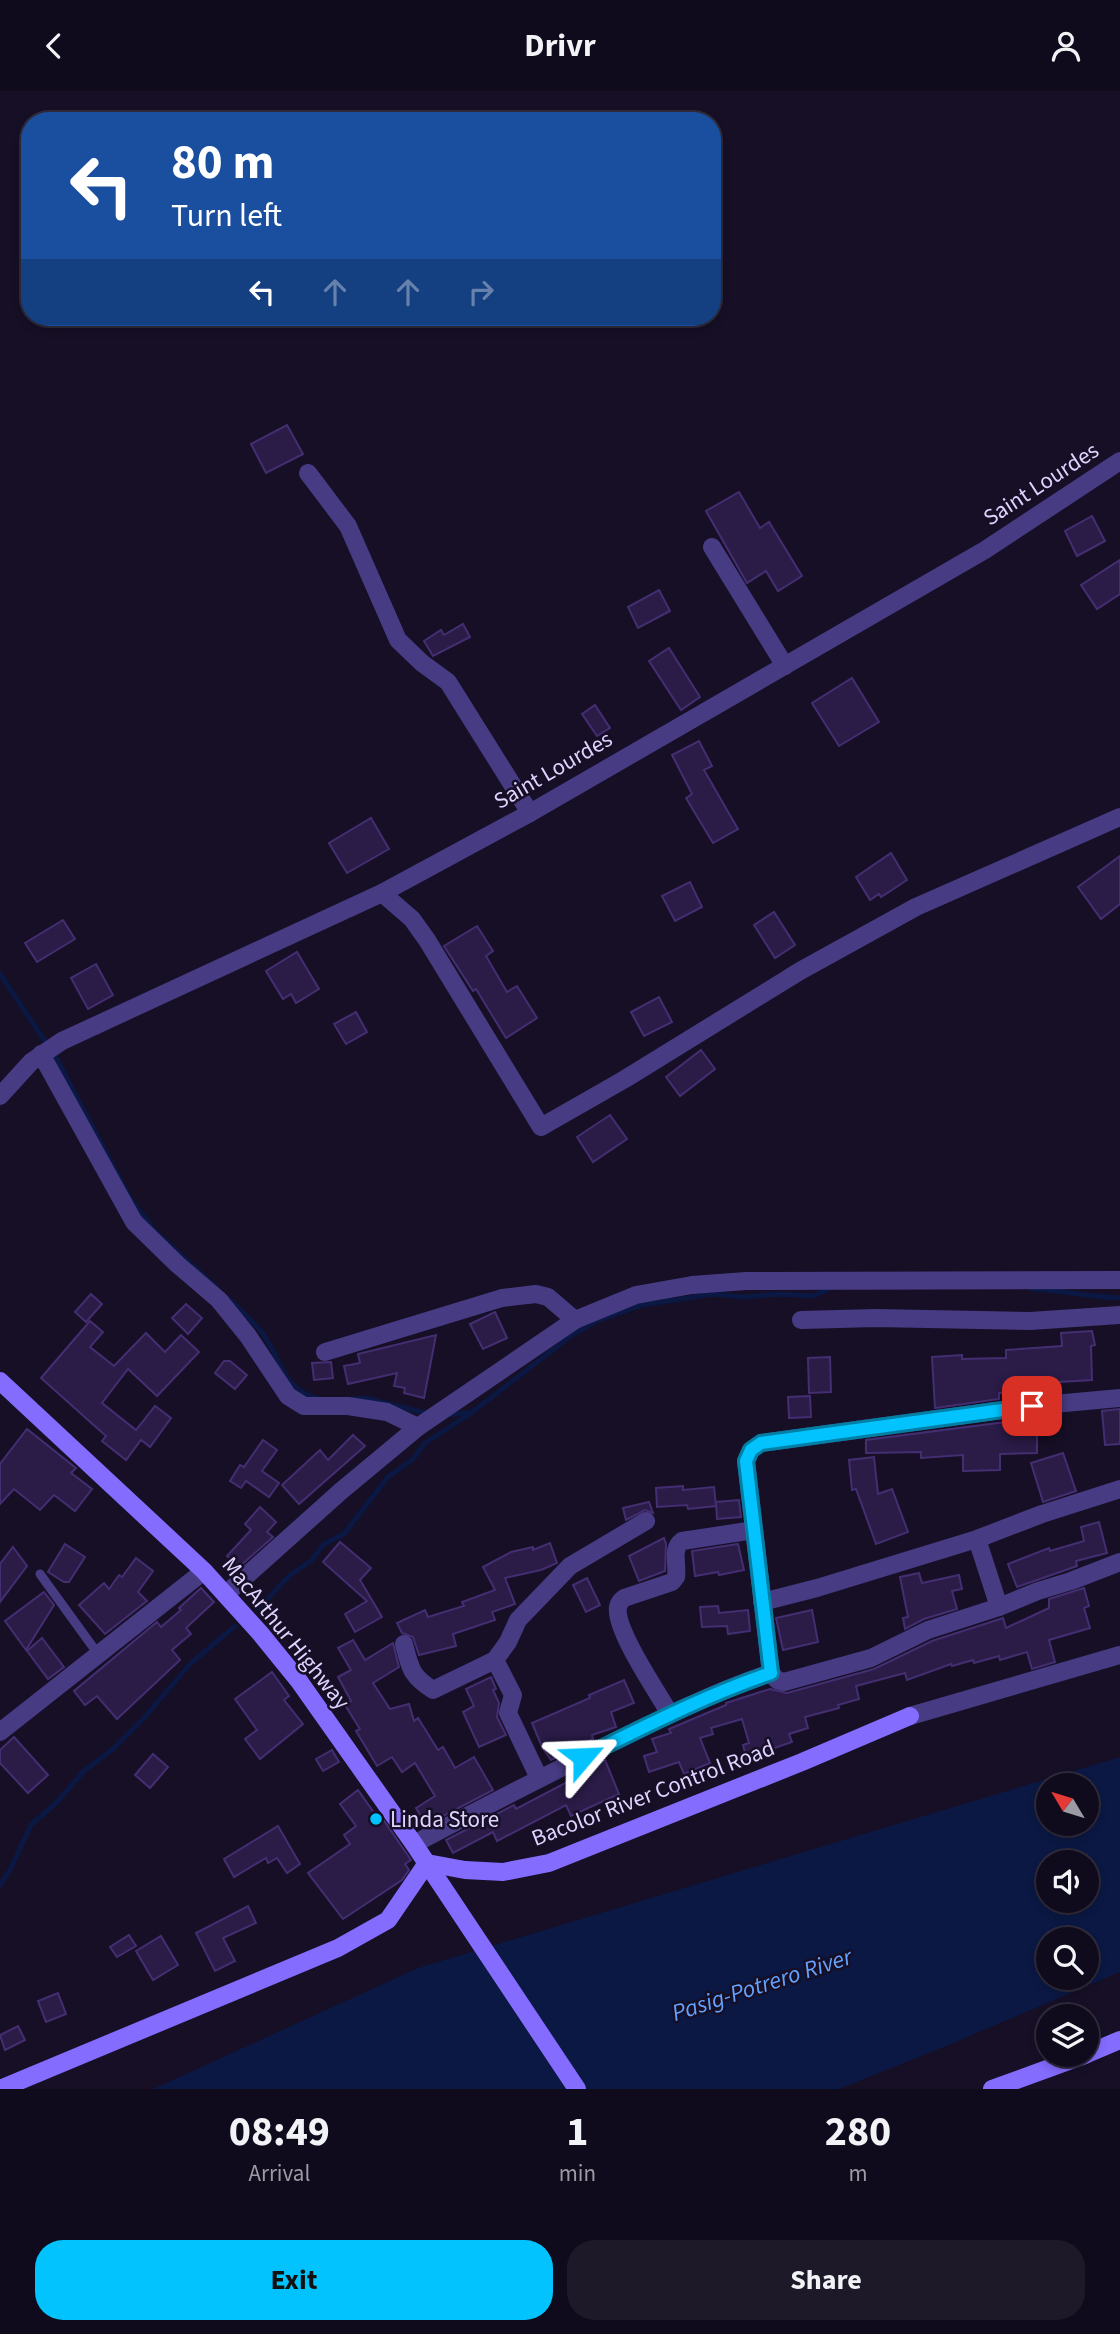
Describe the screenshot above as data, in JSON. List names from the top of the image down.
{
  "streets": {
    "street": ["Saint Lourdes", "MacArthur Highway", "Bacolor River Control Road"]
  },
  "crossings": [
    ["MacArthur Highway", "Bacolor River Control Road"]
  ],
  "water": ["Pasig-Potrero River"],
  "places": ["Linda Store"],
  "north": "top left",
  "page": {
    "header": "Drivr",
    "turn": ["80 m", "Turn left"],
    "eta": [
      "08:49",
      "Arrival",
      "1",
      "min",
      "280",
      "m"
    ],
    "buttons": ["Exit", "Share"]
  }
}
